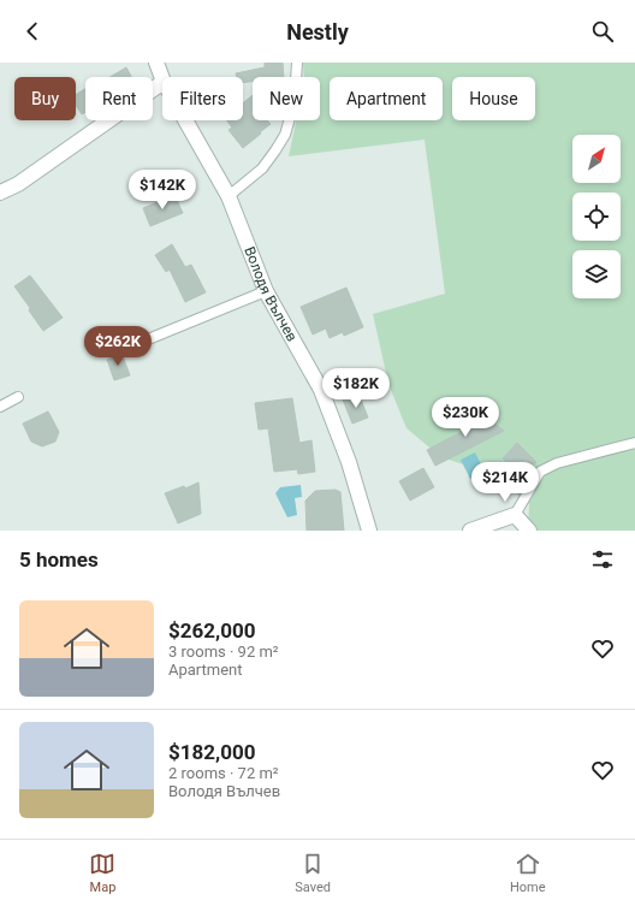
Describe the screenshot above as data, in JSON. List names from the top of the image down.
{
  "streets": {
    "street": ["Володя Вълчев"]
  },
  "north": "top right",
  "page": {
    "header": "Nestly",
    "chip": [
      "Buy",
      "Rent",
      "Filters",
      "New",
      "Apartment",
      "House"
    ],
    "price": [
      "$142K",
      "$262K",
      "$182K",
      "$230K",
      "$214K"
    ],
    "heading": "5 homes",
    "list": [
      {
        "name": "$262,000",
        "note": "3 rooms · 92 m² · Apartment"
      },
      {
        "name": "$182,000",
        "note": "2 rooms · 72 m² · Володя Вълчев"
      }
    ],
    "tabs": ["Map", "Saved", "Home"]
  }
}
